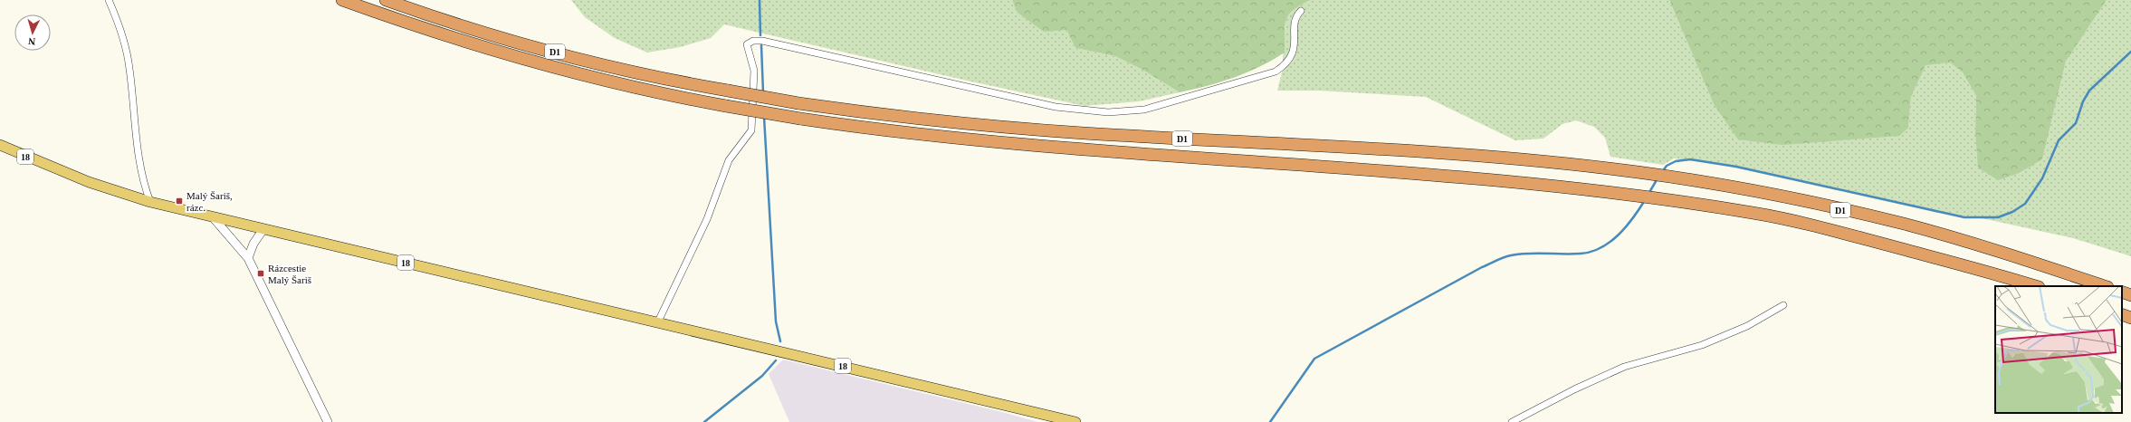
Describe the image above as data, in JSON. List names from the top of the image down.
{
  "streets": {
    "highway": ["D1"],
    "main road": ["18"]
  },
  "places": {
    "transit": ["Malý Šariš, rázc.", "Rázcestie Malý Šariš"]
  },
  "north": "bottom"
}
